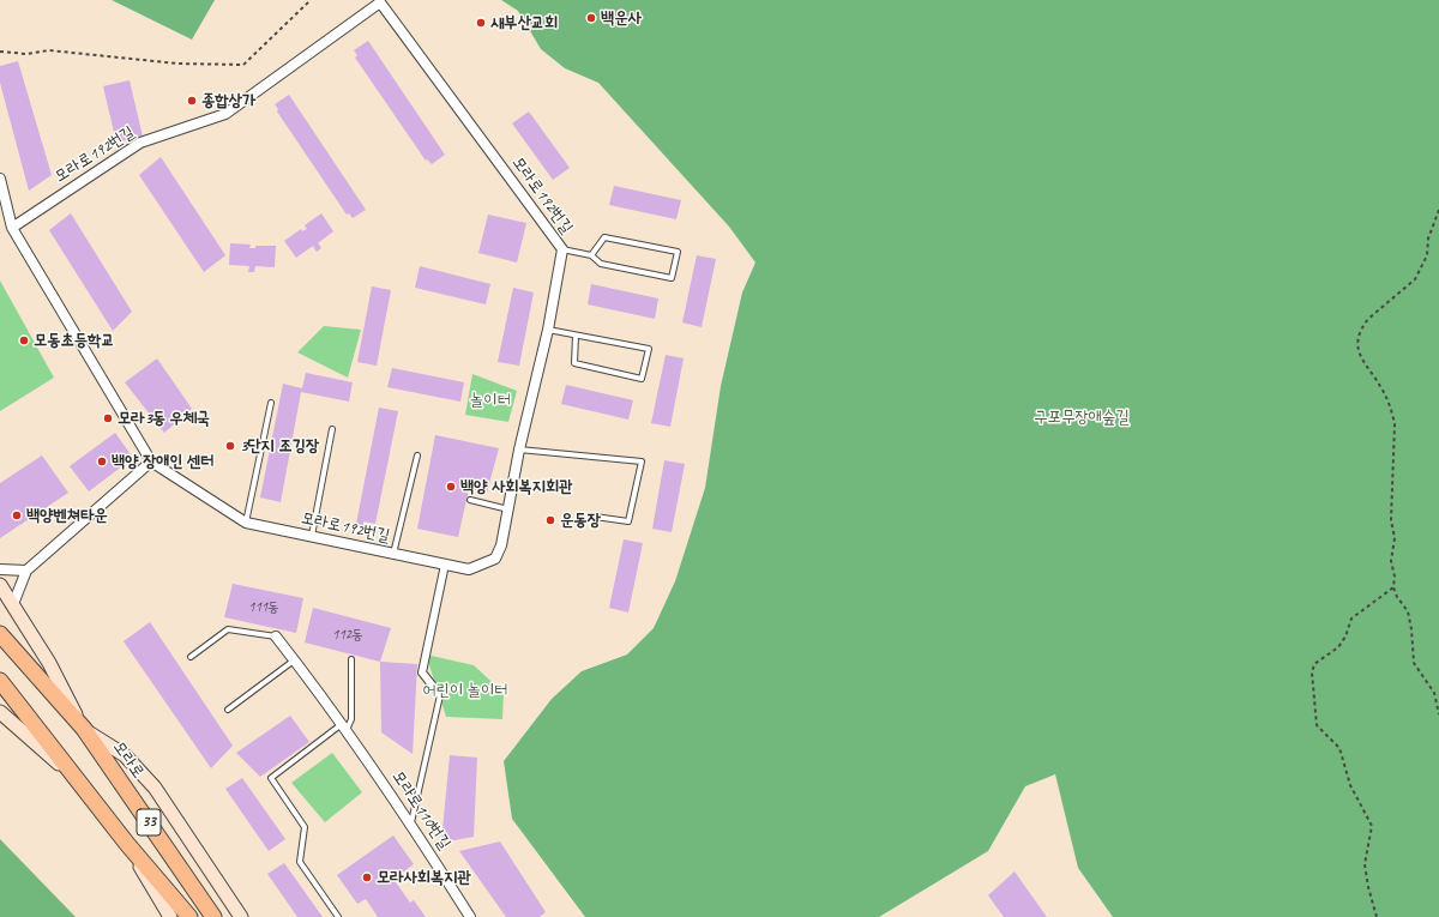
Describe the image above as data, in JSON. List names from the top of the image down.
{
  "streets": {
    "highway": ["모라로", "33"],
    "street": ["모라로192번길", "모라로110번길"]
  },
  "parks": ["놀이터", "구포무장애숲길", "어린이 놀이터"],
  "places": [
    "백운사",
    "새부산교회",
    "종합상가",
    "모동초등학교",
    "모라3동 우체국",
    "3단지 조깅장",
    "백양 장애인 센터",
    "백양 사회복지회관",
    "백양벤쳐타운",
    "운동장",
    "모라사회복지관"
  ],
  "house_numbers": ["111동", "112동"]
}
